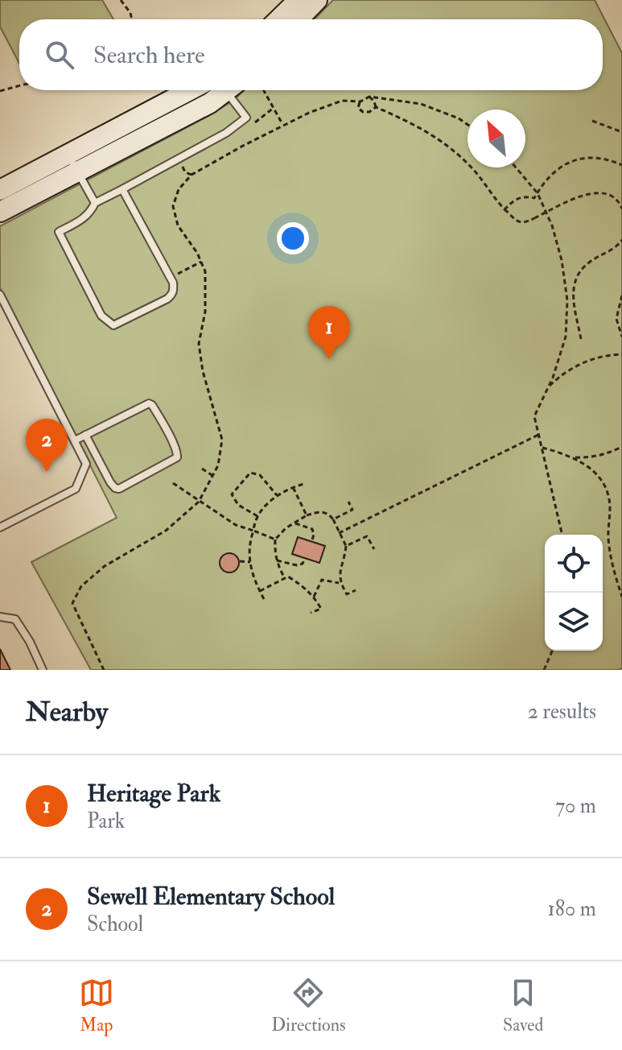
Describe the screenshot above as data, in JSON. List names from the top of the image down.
{
  "north": "top left",
  "page": {
    "search": "Search here",
    "pins": ["1", "2"],
    "heading": ["Nearby", "2 results"],
    "list": [
      {
        "mark": "1",
        "name": "Heritage Park",
        "note": "Park",
        "value": "70 m"
      },
      {
        "mark": "2",
        "name": "Sewell Elementary School",
        "note": "School",
        "value": "180 m"
      }
    ],
    "nav": ["Map", "Directions", "Saved"]
  }
}
